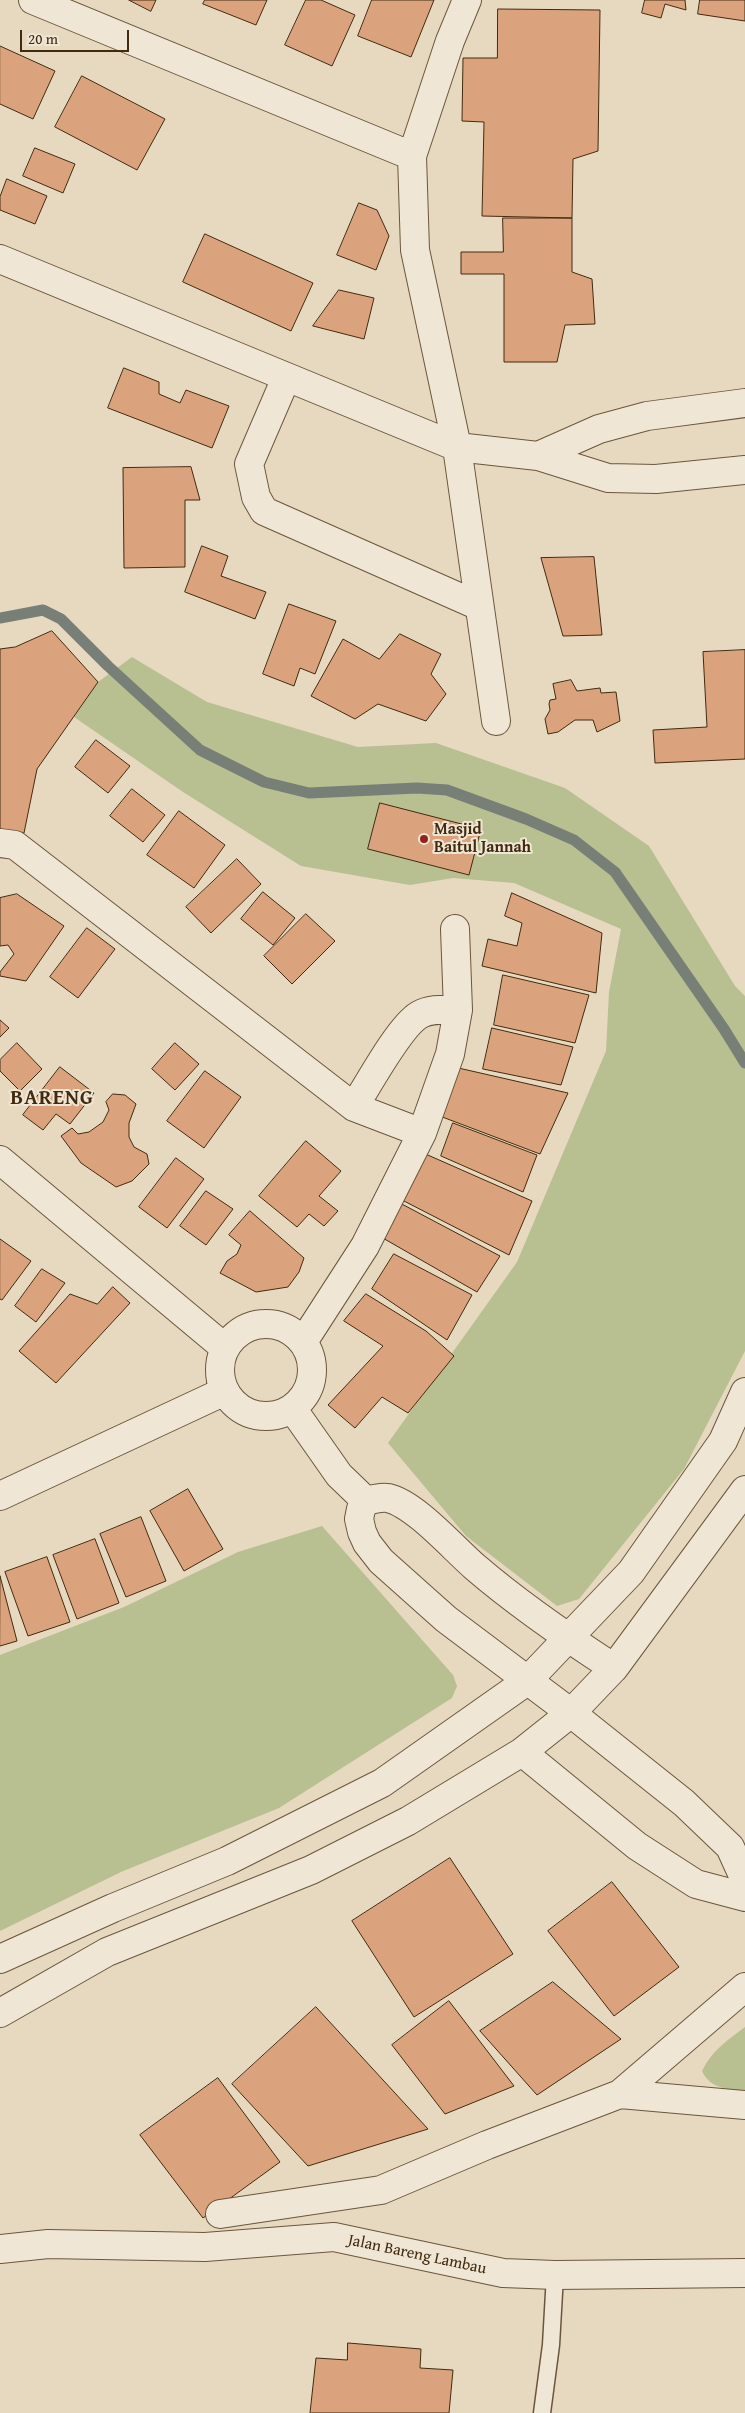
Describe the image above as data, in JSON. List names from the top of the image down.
{
  "streets": {
    "street": ["Jalan Bareng Lambau"]
  },
  "districts": ["BARENG"],
  "places": ["Masjid Baitul Jannah"],
  "scale_bar": "20 m"
}
